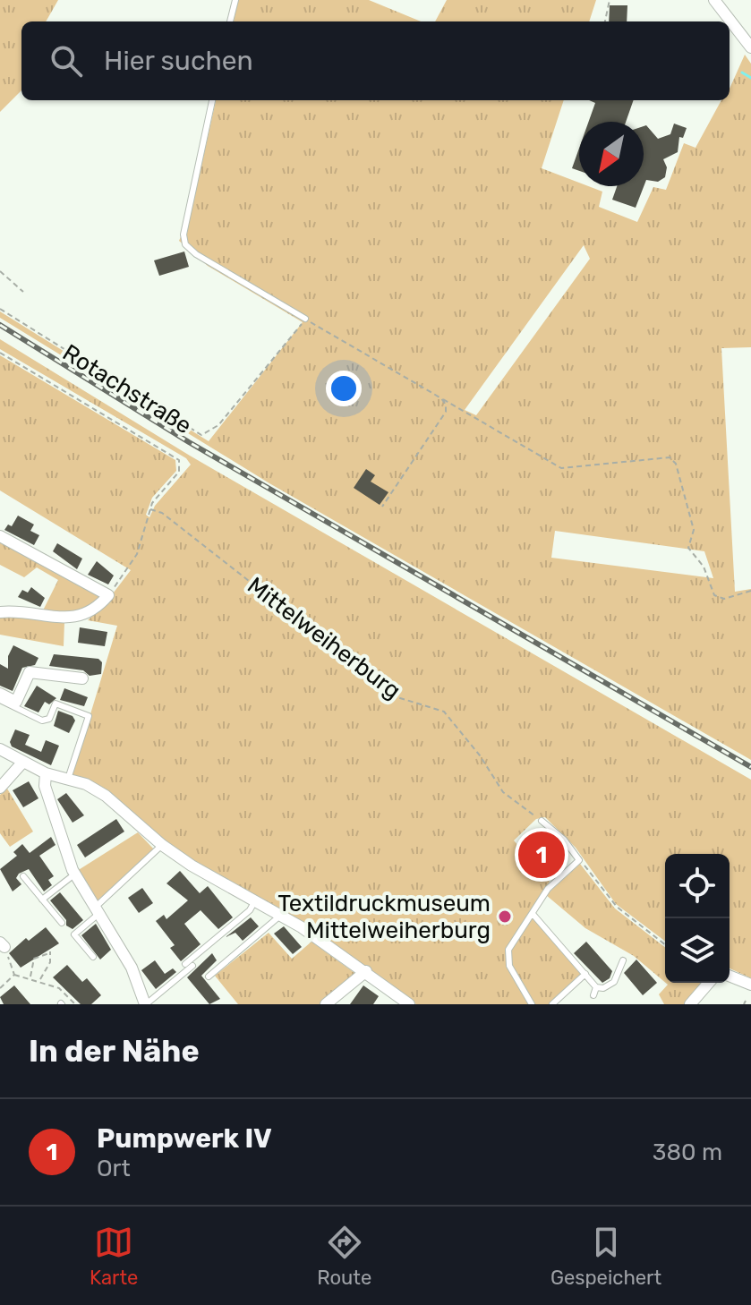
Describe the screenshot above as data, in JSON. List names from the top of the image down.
{
  "streets": {
    "path": ["Rotachstraße", "Mittelweiherburg"]
  },
  "places": ["Textildruckmuseum Mittelweiherburg"],
  "north": "bottom left",
  "page": {
    "search": "Hier suchen",
    "pins": "1",
    "heading": "In der Nähe",
    "list": [
      {
        "mark": "1",
        "name": "Pumpwerk IV",
        "note": "Ort",
        "value": "380 m"
      }
    ],
    "nav": ["Karte", "Route", "Gespeichert"]
  }
}
